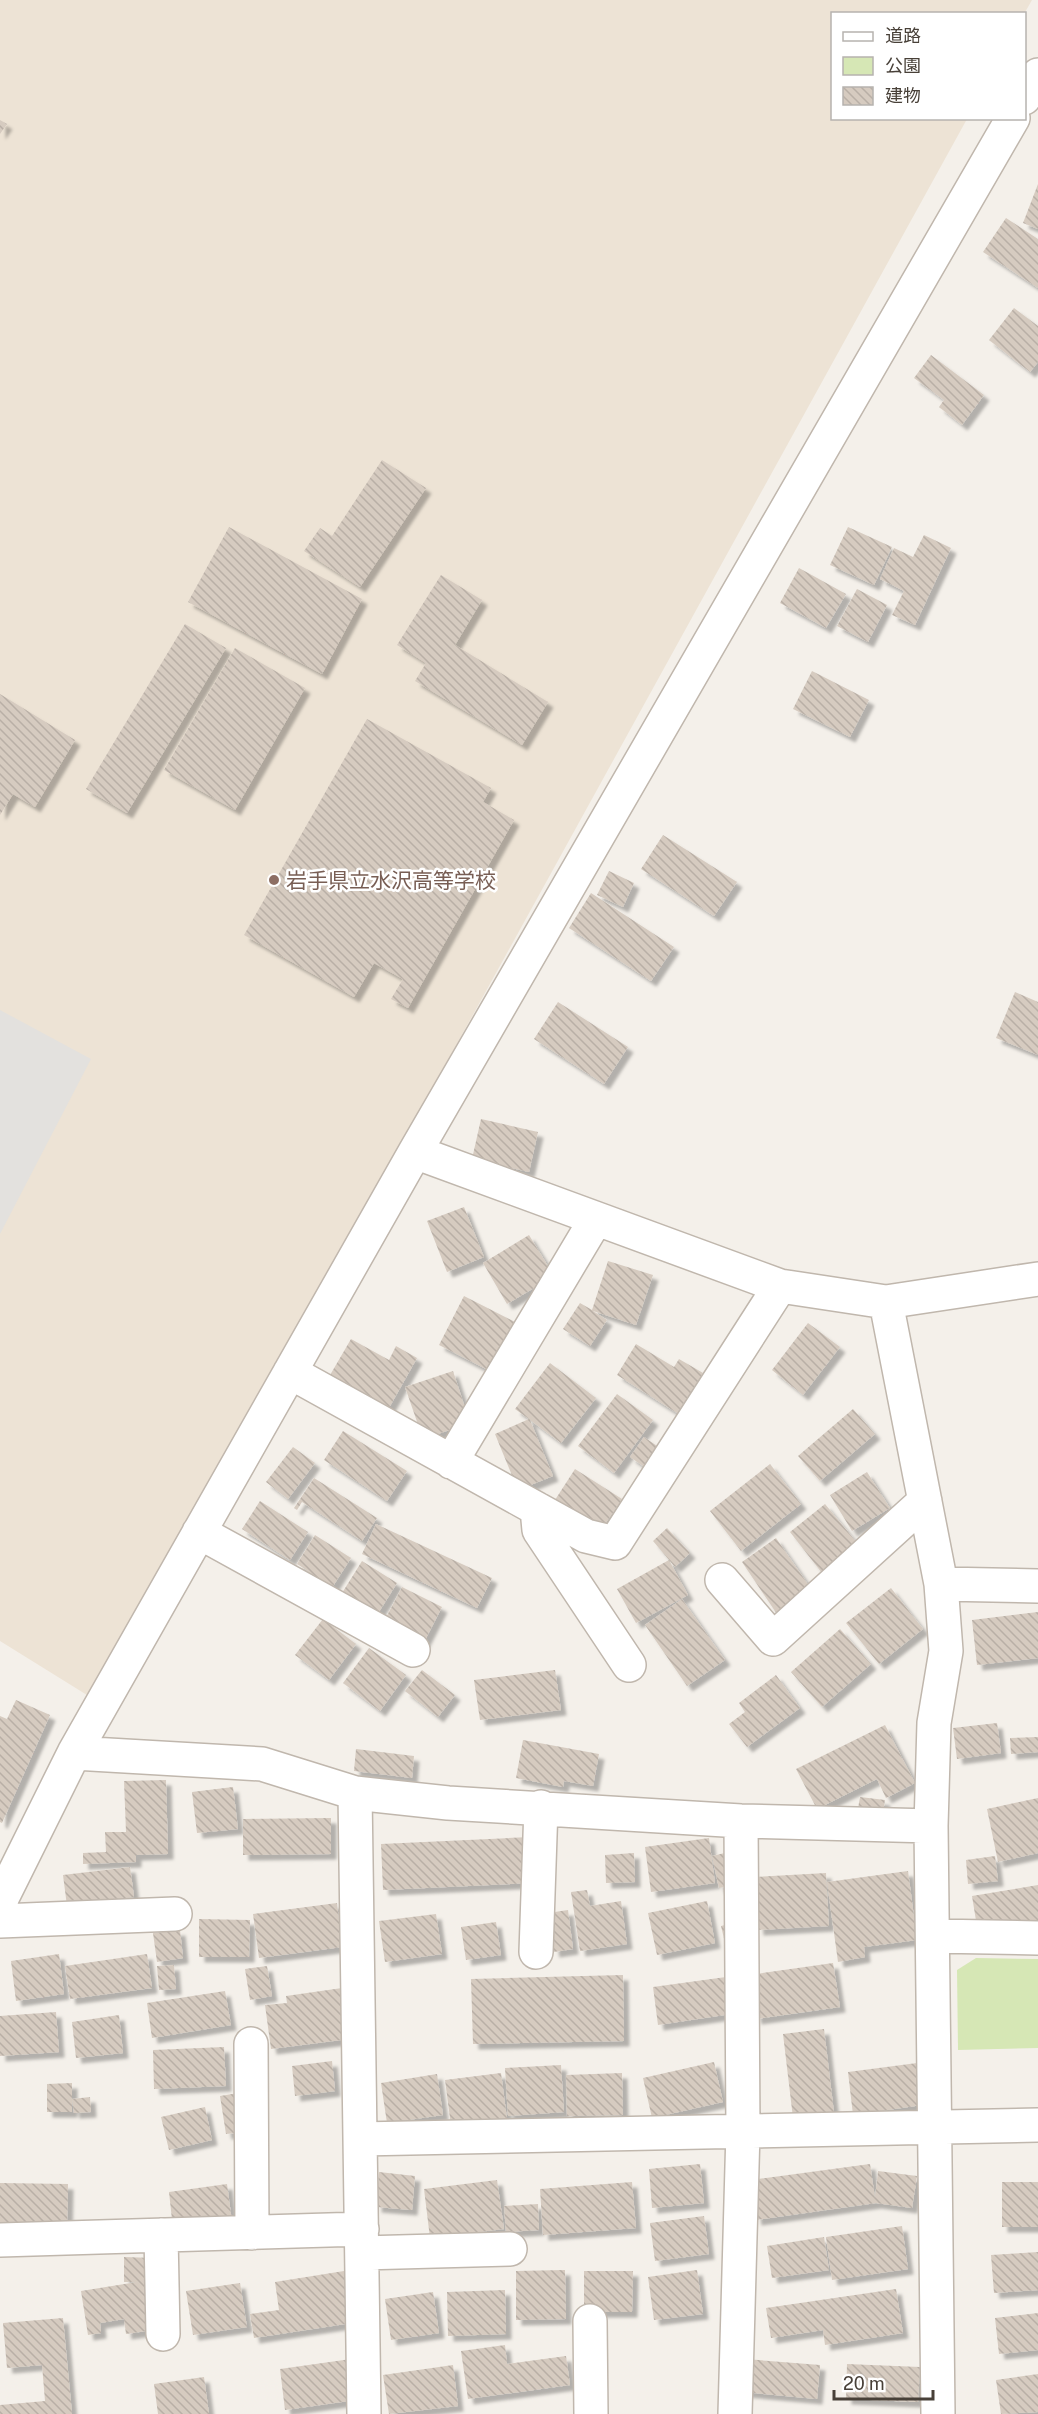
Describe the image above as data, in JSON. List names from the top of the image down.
{
  "places": ["岩手県立水沢高等学校"],
  "legend": ["道路", "公園", "建物"],
  "scale_bar": "20 m"
}
